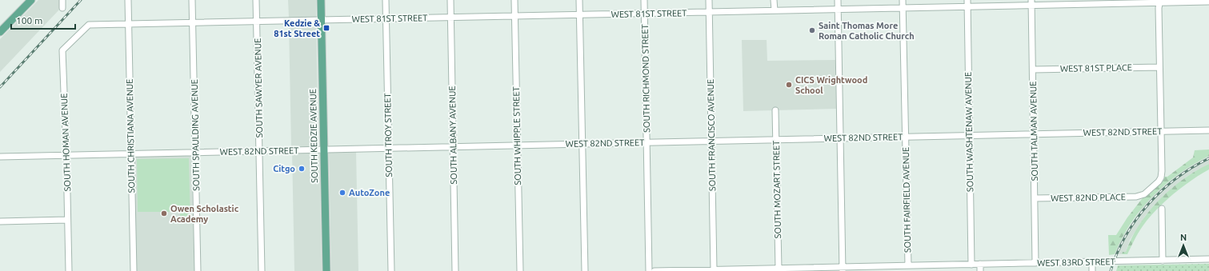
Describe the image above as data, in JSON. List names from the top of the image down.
{
  "streets": {
    "main road": ["SOUTH KEDZIE AVENUE"],
    "street": [
      "WEST 81ST STREET",
      "WEST 81ST PLACE",
      "SOUTH RICHMOND STREET",
      "SOUTH SAWYER AVENUE",
      "SOUTH TALMAN AVENUE",
      "SOUTH WASHTENAW AVENUE",
      "WEST 82ND STREET",
      "SOUTH SPAULDING AVENUE",
      "SOUTH TROY STREET",
      "SOUTH ALBANY AVENUE",
      "SOUTH FRANCISCO AVENUE",
      "SOUTH CHRISTIANA AVENUE",
      "SOUTH WHIPPLE STREET",
      "SOUTH HOMAN AVENUE",
      "SOUTH MOZART STREET",
      "WEST 82ND PLACE",
      "SOUTH FAIRFIELD AVENUE",
      "WEST 83RD STREET"
    ]
  },
  "crossings": [
    ["WEST 81ST STREET", "SOUTH RICHMOND STREET"],
    ["WEST 81ST STREET", "SOUTH SAWYER AVENUE"],
    ["WEST 81ST STREET", "SOUTH TALMAN AVENUE"],
    ["WEST 81ST STREET", "SOUTH WASHTENAW AVENUE"],
    ["WEST 81ST STREET", "SOUTH SPAULDING AVENUE"],
    ["WEST 81ST STREET", "SOUTH TROY STREET"],
    ["WEST 81ST STREET", "SOUTH ALBANY AVENUE"],
    ["WEST 81ST STREET", "SOUTH FRANCISCO AVENUE"],
    ["WEST 81ST STREET", "SOUTH CHRISTIANA AVENUE"],
    ["WEST 81ST STREET", "SOUTH KEDZIE AVENUE"],
    ["WEST 81ST STREET", "SOUTH WHIPPLE STREET"],
    ["WEST 81ST STREET", "SOUTH HOMAN AVENUE"],
    ["WEST 81ST STREET", "SOUTH FAIRFIELD AVENUE"],
    ["WEST 81ST PLACE", "SOUTH TALMAN AVENUE"],
    ["SOUTH RICHMOND STREET", "WEST 82ND STREET"],
    ["SOUTH SAWYER AVENUE", "WEST 82ND STREET"],
    ["SOUTH TALMAN AVENUE", "WEST 82ND STREET"],
    ["SOUTH TALMAN AVENUE", "WEST 82ND PLACE"],
    ["SOUTH TALMAN AVENUE", "WEST 83RD STREET"],
    ["SOUTH WASHTENAW AVENUE", "WEST 82ND STREET"],
    ["SOUTH WASHTENAW AVENUE", "WEST 83RD STREET"],
    ["WEST 82ND STREET", "SOUTH SPAULDING AVENUE"],
    ["WEST 82ND STREET", "SOUTH TROY STREET"],
    ["WEST 82ND STREET", "SOUTH ALBANY AVENUE"],
    ["WEST 82ND STREET", "SOUTH FRANCISCO AVENUE"],
    ["WEST 82ND STREET", "SOUTH CHRISTIANA AVENUE"],
    ["WEST 82ND STREET", "SOUTH KEDZIE AVENUE"],
    ["WEST 82ND STREET", "SOUTH WHIPPLE STREET"],
    ["WEST 82ND STREET", "SOUTH HOMAN AVENUE"],
    ["WEST 82ND STREET", "SOUTH MOZART STREET"],
    ["WEST 82ND STREET", "WEST 82ND PLACE"],
    ["WEST 82ND STREET", "SOUTH FAIRFIELD AVENUE"],
    ["SOUTH FRANCISCO AVENUE", "WEST 83RD STREET"],
    ["SOUTH MOZART STREET", "WEST 83RD STREET"],
    ["SOUTH FAIRFIELD AVENUE", "WEST 83RD STREET"]
  ],
  "places": {
    "transit": ["Kedzie & 81st Street"],
    "other": [
      "Saint Thomas More Roman Catholic Church",
      "CICS Wrightwood School",
      "Citgo",
      "AutoZone",
      "Owen Scholastic Academy"
    ]
  },
  "scale_bar": "100 m",
  "north": "top"
}
